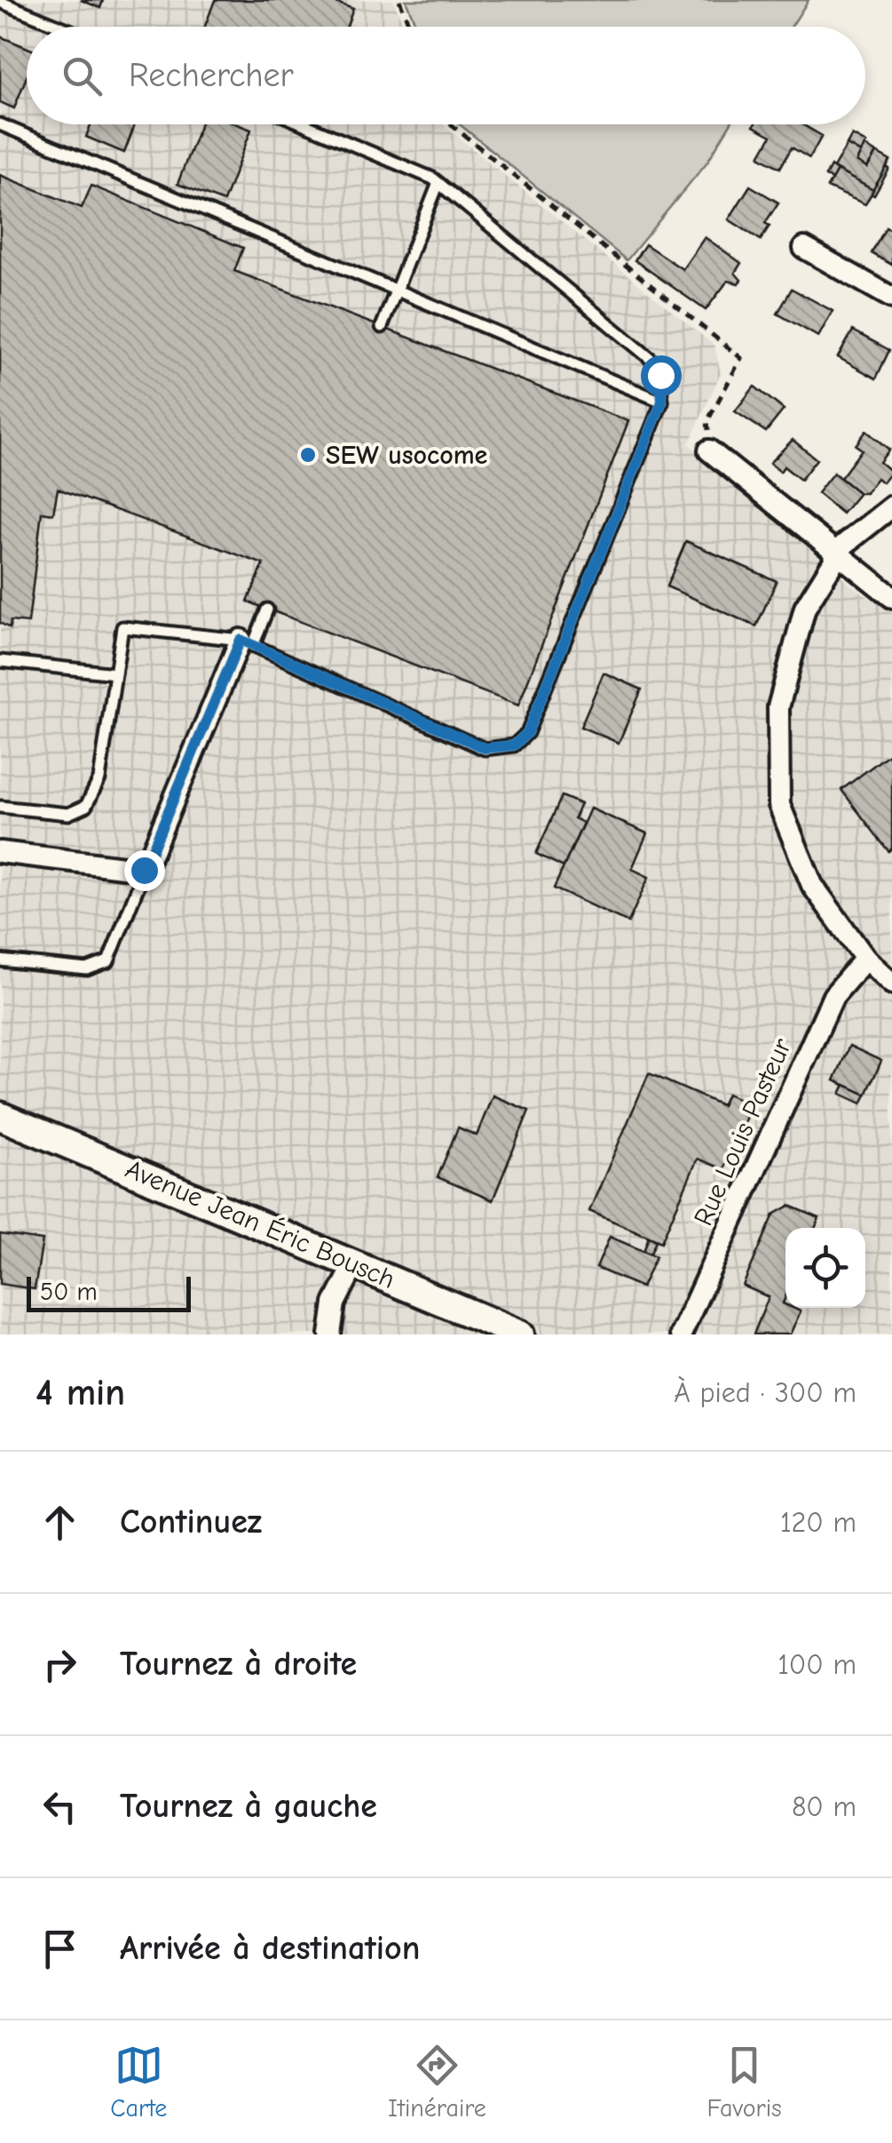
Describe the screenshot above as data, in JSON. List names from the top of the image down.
{
  "streets": {
    "main road": ["Avenue Jean Éric Bousch"],
    "street": ["Rue Louis Pasteur"]
  },
  "places": ["SEW usocome"],
  "scale_bar": "50 m",
  "page": {
    "search": "Rechercher",
    "scale": "50 m",
    "heading": ["4 min", "À pied · 300 m"],
    "list": [
      ["Continuez", "120 m"],
      ["Tournez à droite", "100 m"],
      ["Tournez à gauche", "80 m"],
      "Arrivée à destination"
    ],
    "nav": ["Carte", "Itinéraire", "Favoris"]
  }
}
